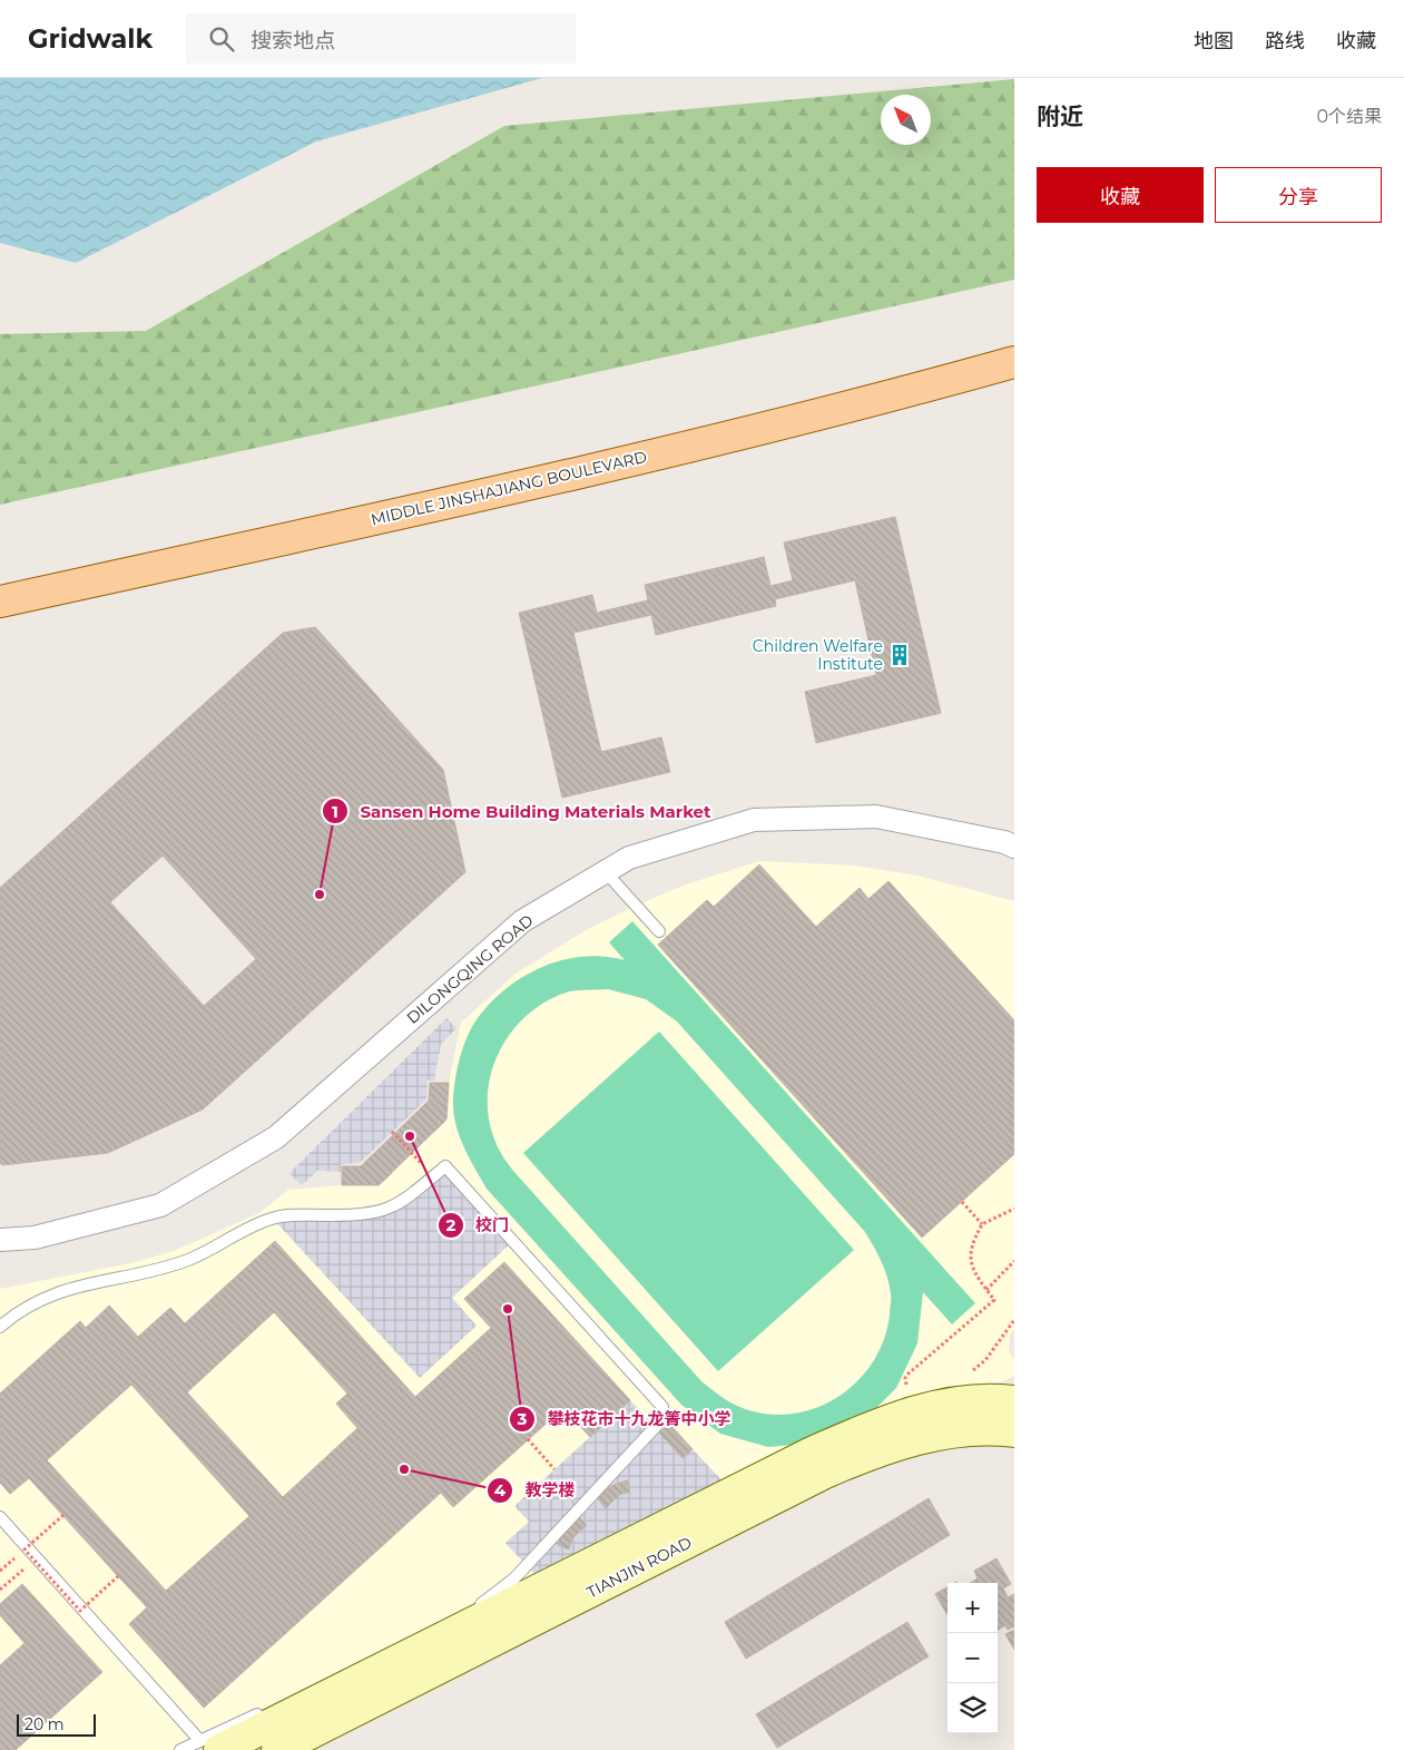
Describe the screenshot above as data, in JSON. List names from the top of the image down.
{
  "streets": {
    "main road": ["MIDDLE JINSHAJIANG BOULEVARD", "TIANJIN ROAD"],
    "street": ["DILONGQING ROAD"]
  },
  "places": {
    "building": ["Children Welfare Institute"],
    "other": [
      "Sansen Home Building Materials Market",
      "校门",
      "攀枝花市十九龙箐中小学",
      "教学楼"
    ]
  },
  "scale_bar": "20 m",
  "north": "top left",
  "page": {
    "header": "Gridwalk",
    "search": "搜索地点",
    "nav": ["地图", "路线", "收藏"],
    "heading": ["附近", "0个结果"],
    "buttons": ["收藏", "分享"],
    "map_buttons": ["+", "−"],
    "scale": "20 m"
  }
}
